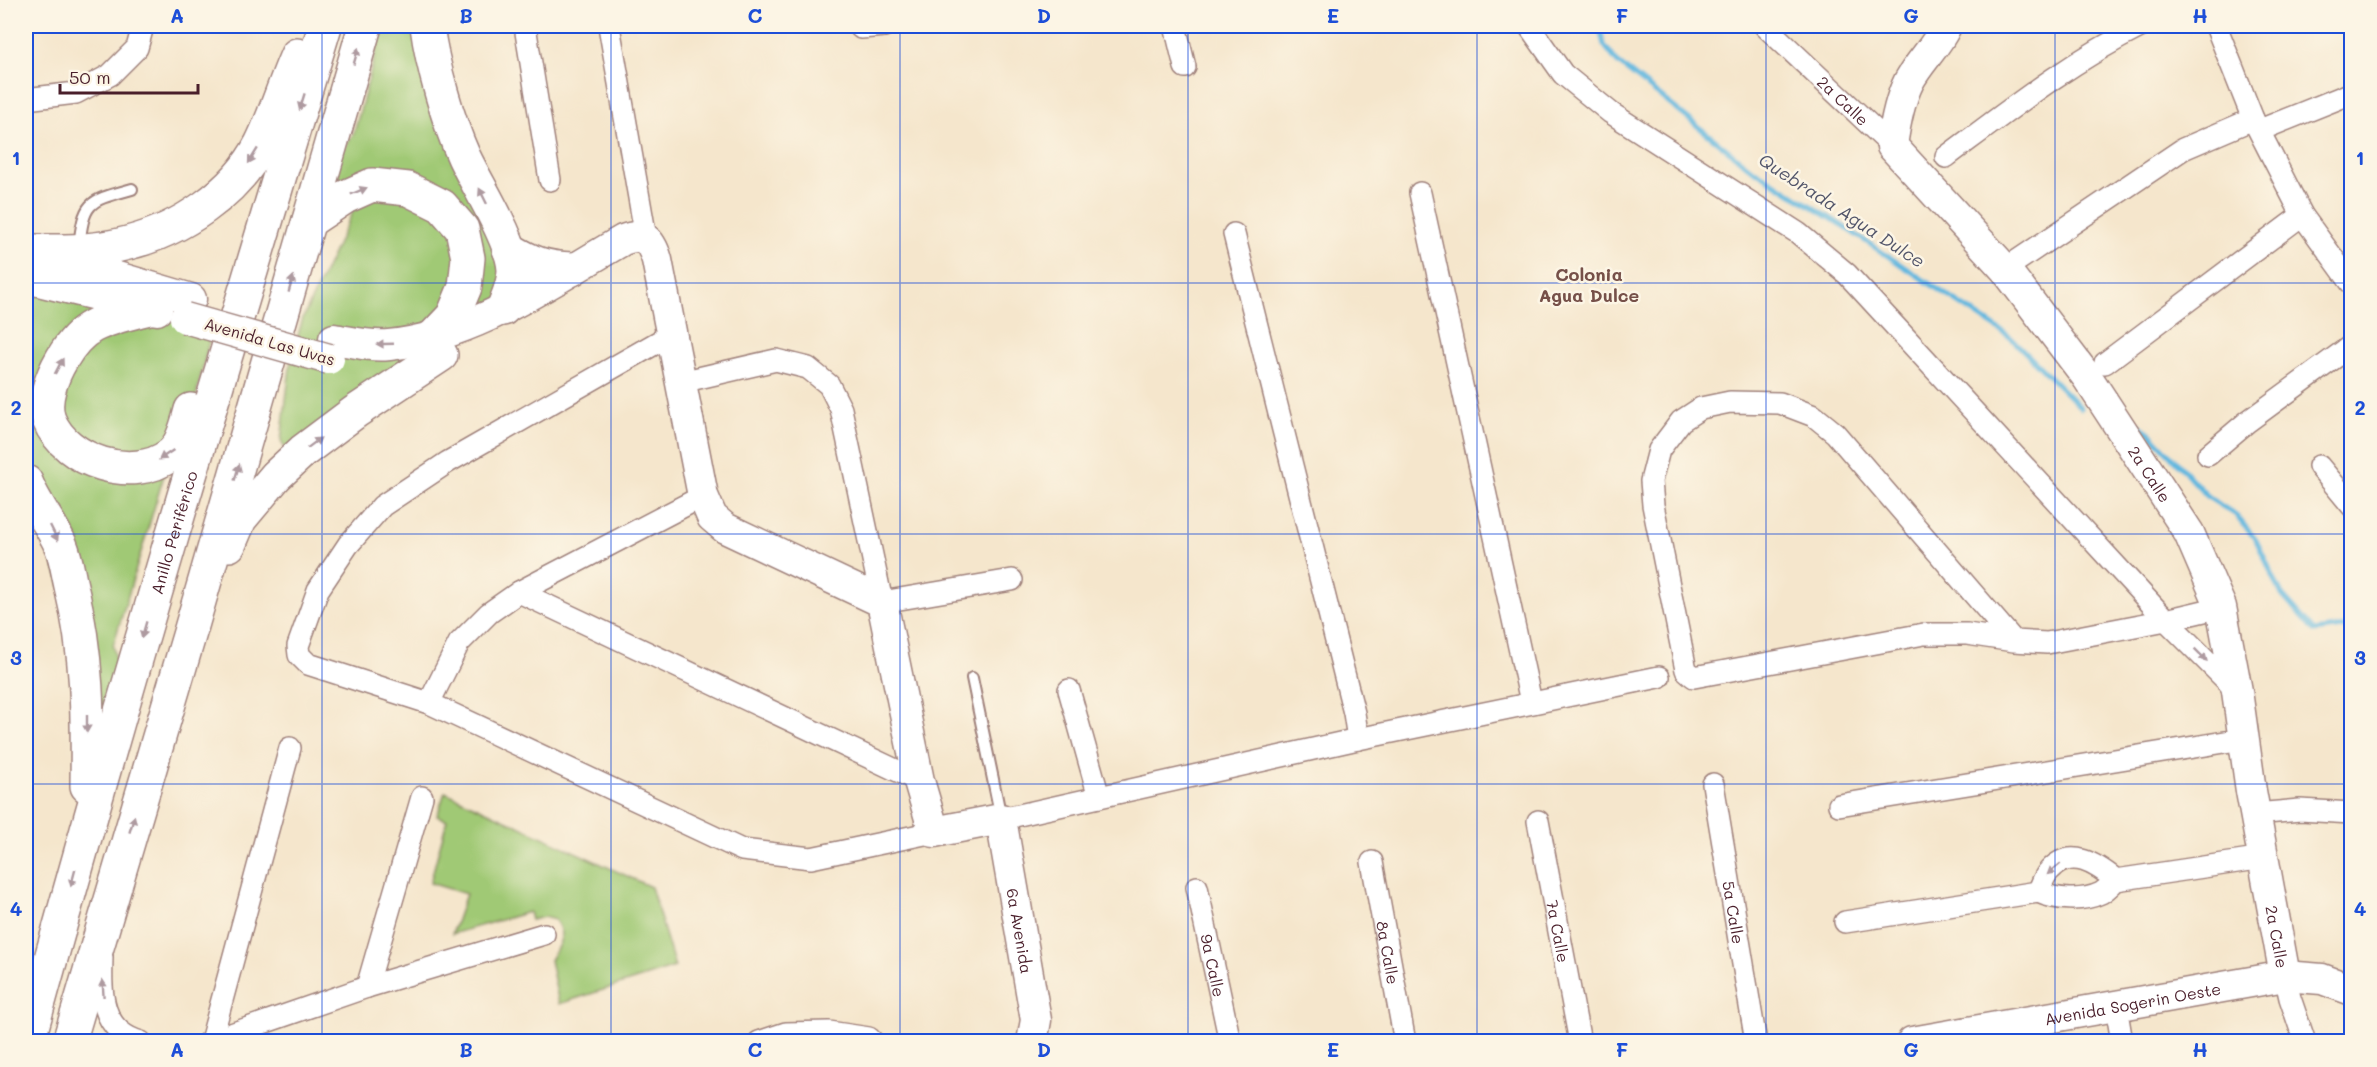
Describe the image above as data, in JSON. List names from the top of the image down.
{
  "streets": {
    "highway": ["Anillo Periférico"],
    "street": [
      "2a Calle",
      "Avenida Las Uvas",
      "5a Calle",
      "6a Avenida",
      "7a Calle",
      "8a Calle",
      "9a Calle",
      "Avenida Sogerin Oeste"
    ]
  },
  "crossings": [
    ["2a Calle", "Avenida Sogerin Oeste"]
  ],
  "districts": ["Colonia Agua Dulce"],
  "water": ["Quebrada Agua Dulce"],
  "scale_bar": "50 m",
  "grid": {
    "columns": [
      "A",
      "B",
      "C",
      "D",
      "E",
      "F",
      "G",
      "H"
    ],
    "rows": [
      "1",
      "2",
      "3",
      "4"
    ]
  }
}
